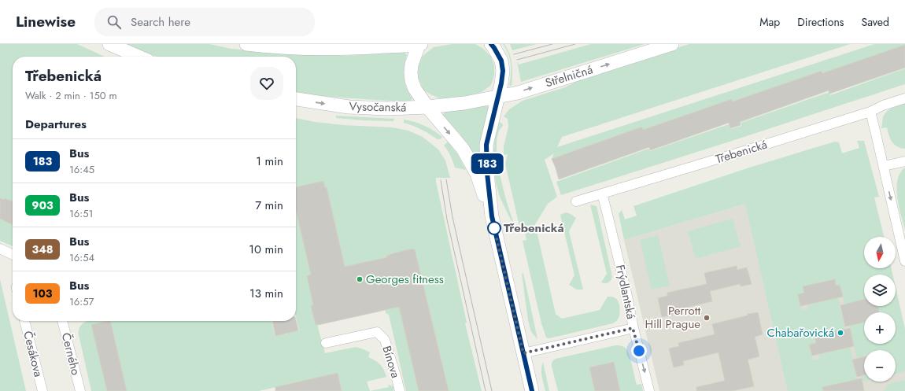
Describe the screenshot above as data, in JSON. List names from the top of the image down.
{
  "streets": {
    "main road": ["Střelničná", "Vysočanská"],
    "street": [
      "Třebenická",
      "Frýdlantská",
      "Česákova",
      "Černého",
      "Bínova"
    ]
  },
  "crossings": [
    ["Střelničná", "Vysočanská"],
    ["Třebenická", "Frýdlantská"]
  ],
  "one_way": ["Střelničná"],
  "places": [
    "Třebenická",
    "Georges fitness",
    "Perrott Hill Prague",
    "Chabařovická"
  ],
  "lines": ["bus line 183"],
  "north": "bottom",
  "page": {
    "header": "Linewise",
    "search": "Search here",
    "nav": ["Map", "Directions", "Saved"],
    "on_map": "183",
    "heading": [
      ["Třebenická", "Walk · 2 min · 150 m"],
      "Departures"
    ],
    "list": [
      {
        "mark": "183",
        "name": "Bus",
        "note": "16:45",
        "value": "1 min"
      },
      {
        "mark": "903",
        "name": "Bus",
        "note": "16:51",
        "value": "7 min"
      },
      {
        "mark": "348",
        "name": "Bus",
        "note": "16:54",
        "value": "10 min"
      },
      {
        "mark": "103",
        "name": "Bus",
        "note": "16:57",
        "value": "13 min"
      }
    ],
    "map_buttons": ["+", "−"]
  }
}
